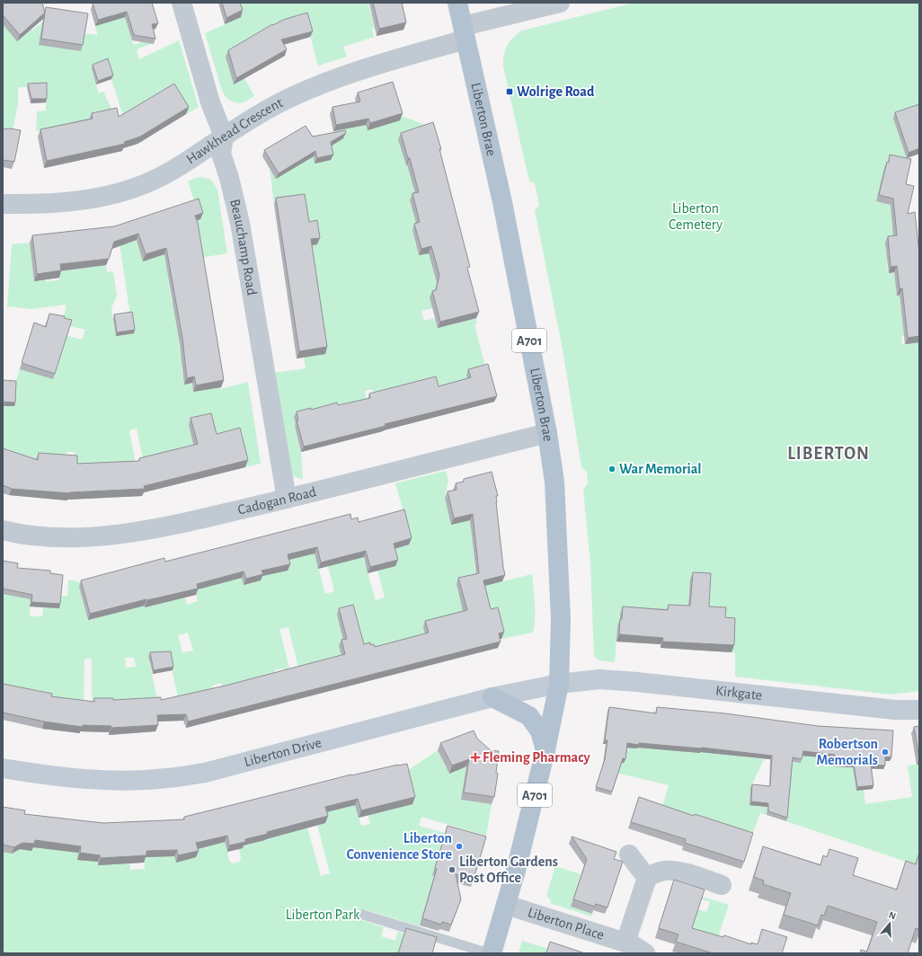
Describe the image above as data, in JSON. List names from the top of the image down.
{
  "streets": {
    "main road": ["Liberton Brae", "A701"],
    "street": [
      "Hawkhead Crescent",
      "Beauchamp Road",
      "Cadogan Road",
      "Kirkgate",
      "Liberton Drive",
      "Liberton Place"
    ]
  },
  "crossings": [
    ["Liberton Brae", "Hawkhead Crescent"],
    ["Liberton Brae", "A701"],
    ["Liberton Brae", "Cadogan Road"],
    ["Liberton Brae", "Kirkgate"],
    ["Liberton Brae", "Liberton Drive"],
    ["Hawkhead Crescent", "Beauchamp Road"],
    ["Beauchamp Road", "Cadogan Road"],
    ["A701", "Kirkgate"],
    ["A701", "Liberton Drive"],
    ["A701", "Liberton Place"],
    ["Kirkgate", "Liberton Drive"]
  ],
  "districts": ["LIBERTON"],
  "parks": ["Liberton Cemetery", "Liberton Park"],
  "places": {
    "transit": ["Wolrige Road"],
    "other": [
      "War Memorial",
      "Robertson Memorials",
      "Liberton Convenience Store",
      "Liberton Gardens Post Office"
    ],
    "health": ["Fleming Pharmacy"]
  },
  "north": "top"
}
